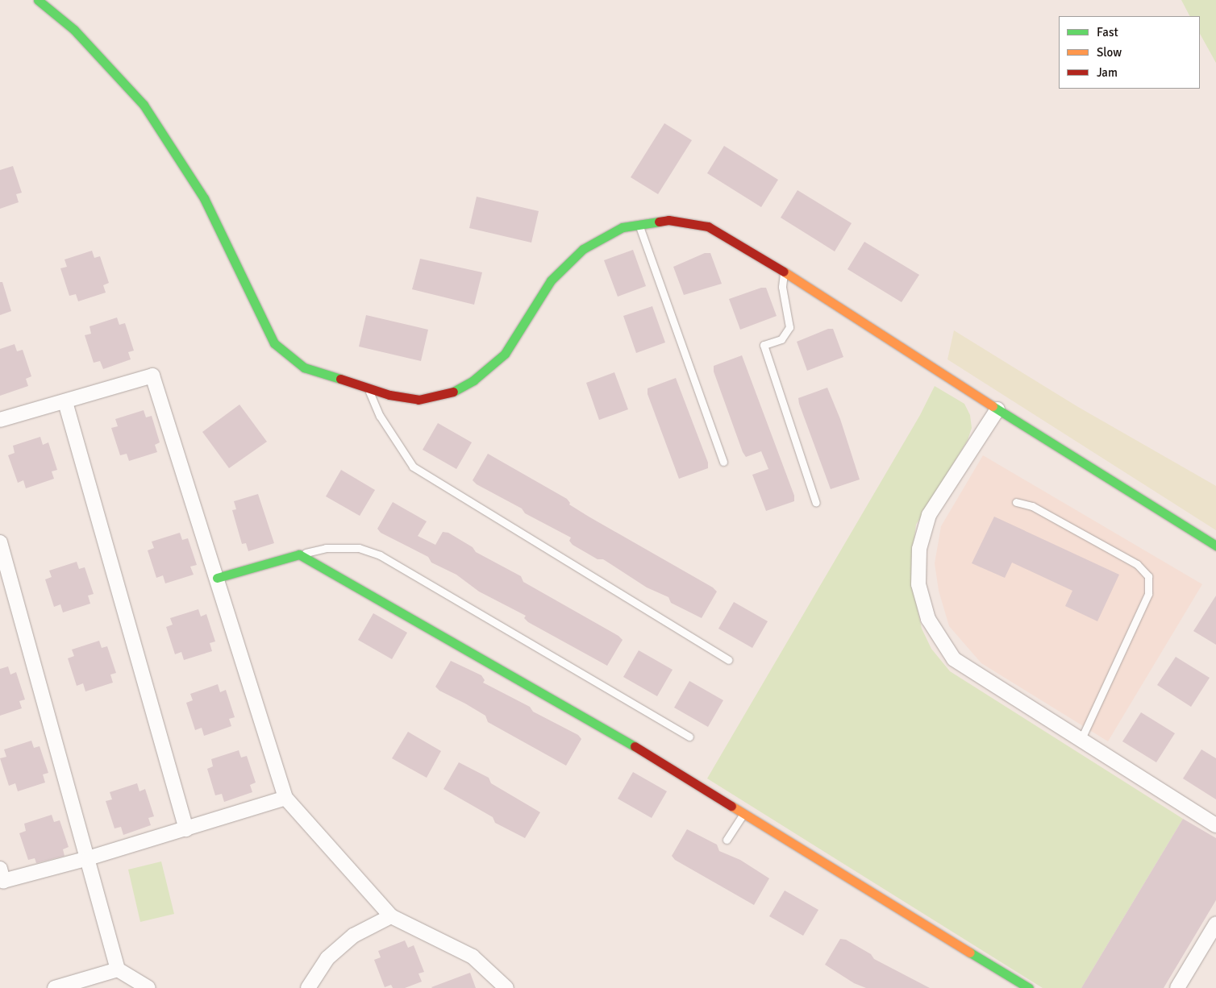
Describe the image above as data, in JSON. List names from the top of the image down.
{
  "legend": ["Fast", "Slow", "Jam"]
}
